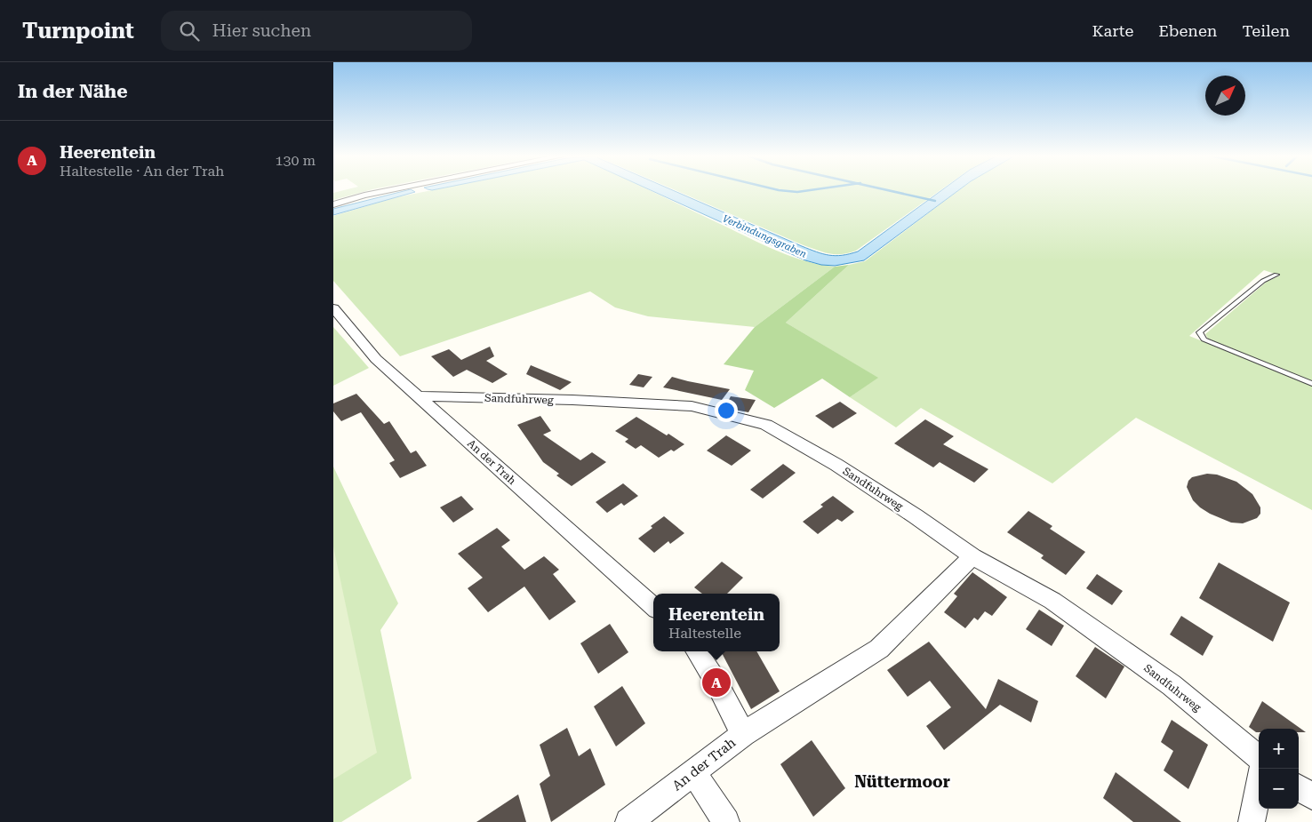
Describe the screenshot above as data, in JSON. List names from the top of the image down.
{
  "streets": {
    "street": ["Sandfuhrweg", "An der Trah"]
  },
  "crossings": [
    ["Sandfuhrweg", "An der Trah"]
  ],
  "districts": ["Nüttermoor"],
  "water": ["Verbindungsgraben"],
  "north": "top right",
  "page": {
    "header": "Turnpoint",
    "search": "Hier suchen",
    "nav": ["Karte", "Ebenen", "Teilen"],
    "heading": "In der Nähe",
    "list": [
      {
        "mark": "A",
        "name": "Heerentein",
        "note": "Haltestelle · An der Trah",
        "value": "130 m"
      }
    ],
    "popup": ["Heerentein", "Haltestelle"],
    "pins": "A",
    "map_buttons": ["+", "−"]
  }
}
